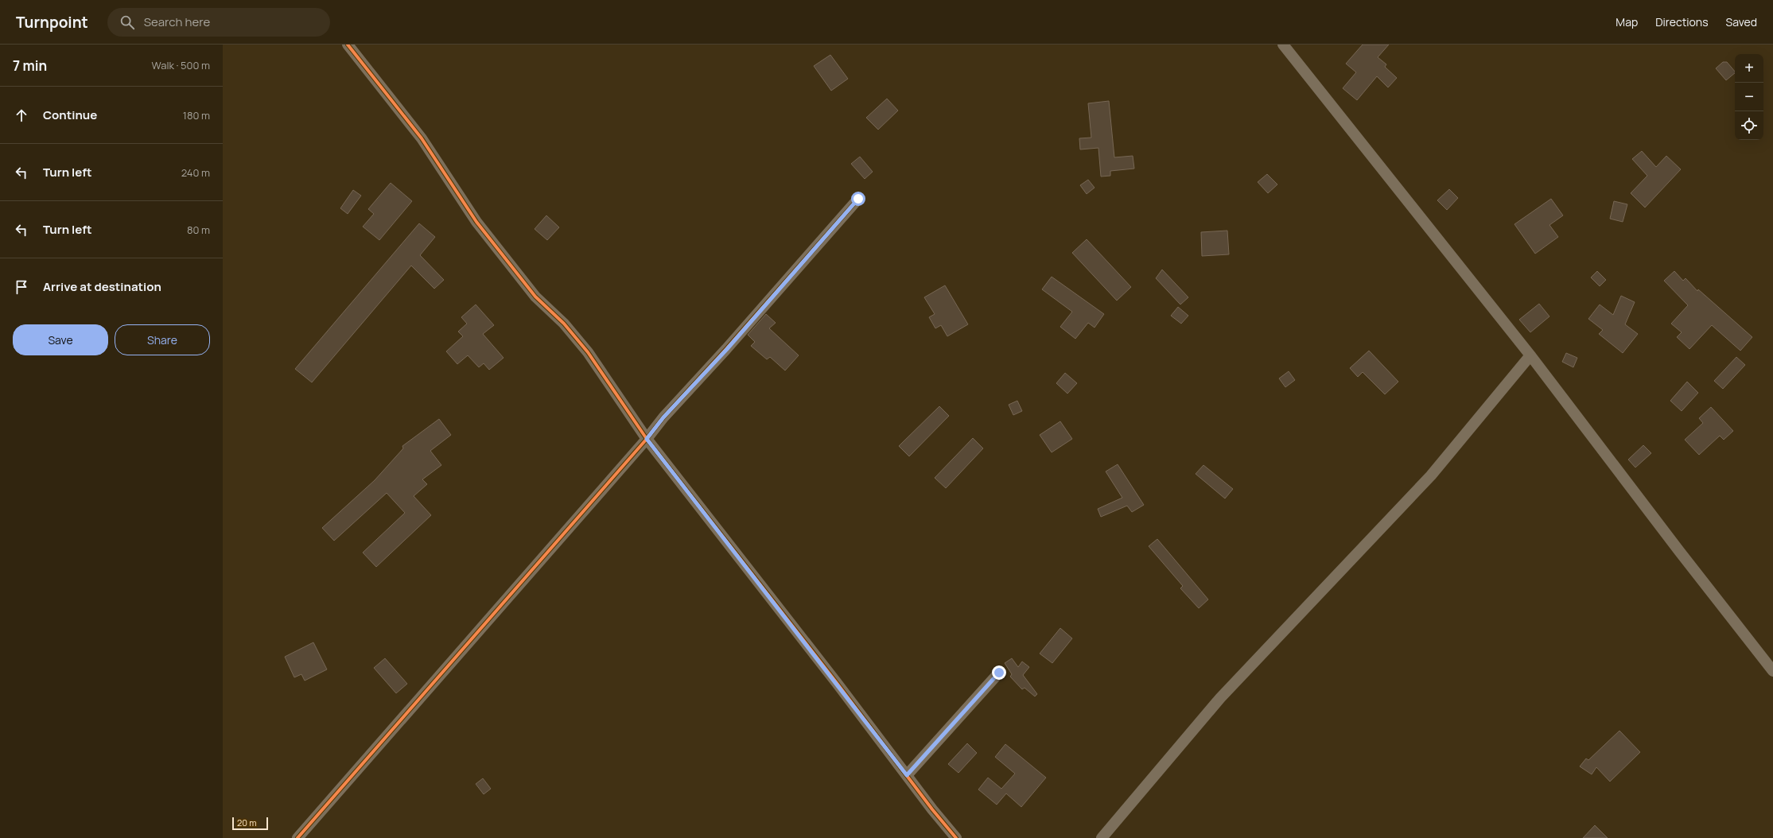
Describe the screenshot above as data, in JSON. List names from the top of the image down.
{
  "scale_bar": "20 m",
  "page": {
    "header": "Turnpoint",
    "search": "Search here",
    "nav": ["Map", "Directions", "Saved"],
    "heading": ["7 min", "Walk · 500 m"],
    "map_buttons": ["+", "−"],
    "list": [
      ["Continue", "180 m"],
      ["Turn left", "240 m"],
      ["Turn left", "80 m"],
      "Arrive at destination"
    ],
    "buttons": ["Save", "Share"],
    "scale": "20 m"
  }
}
